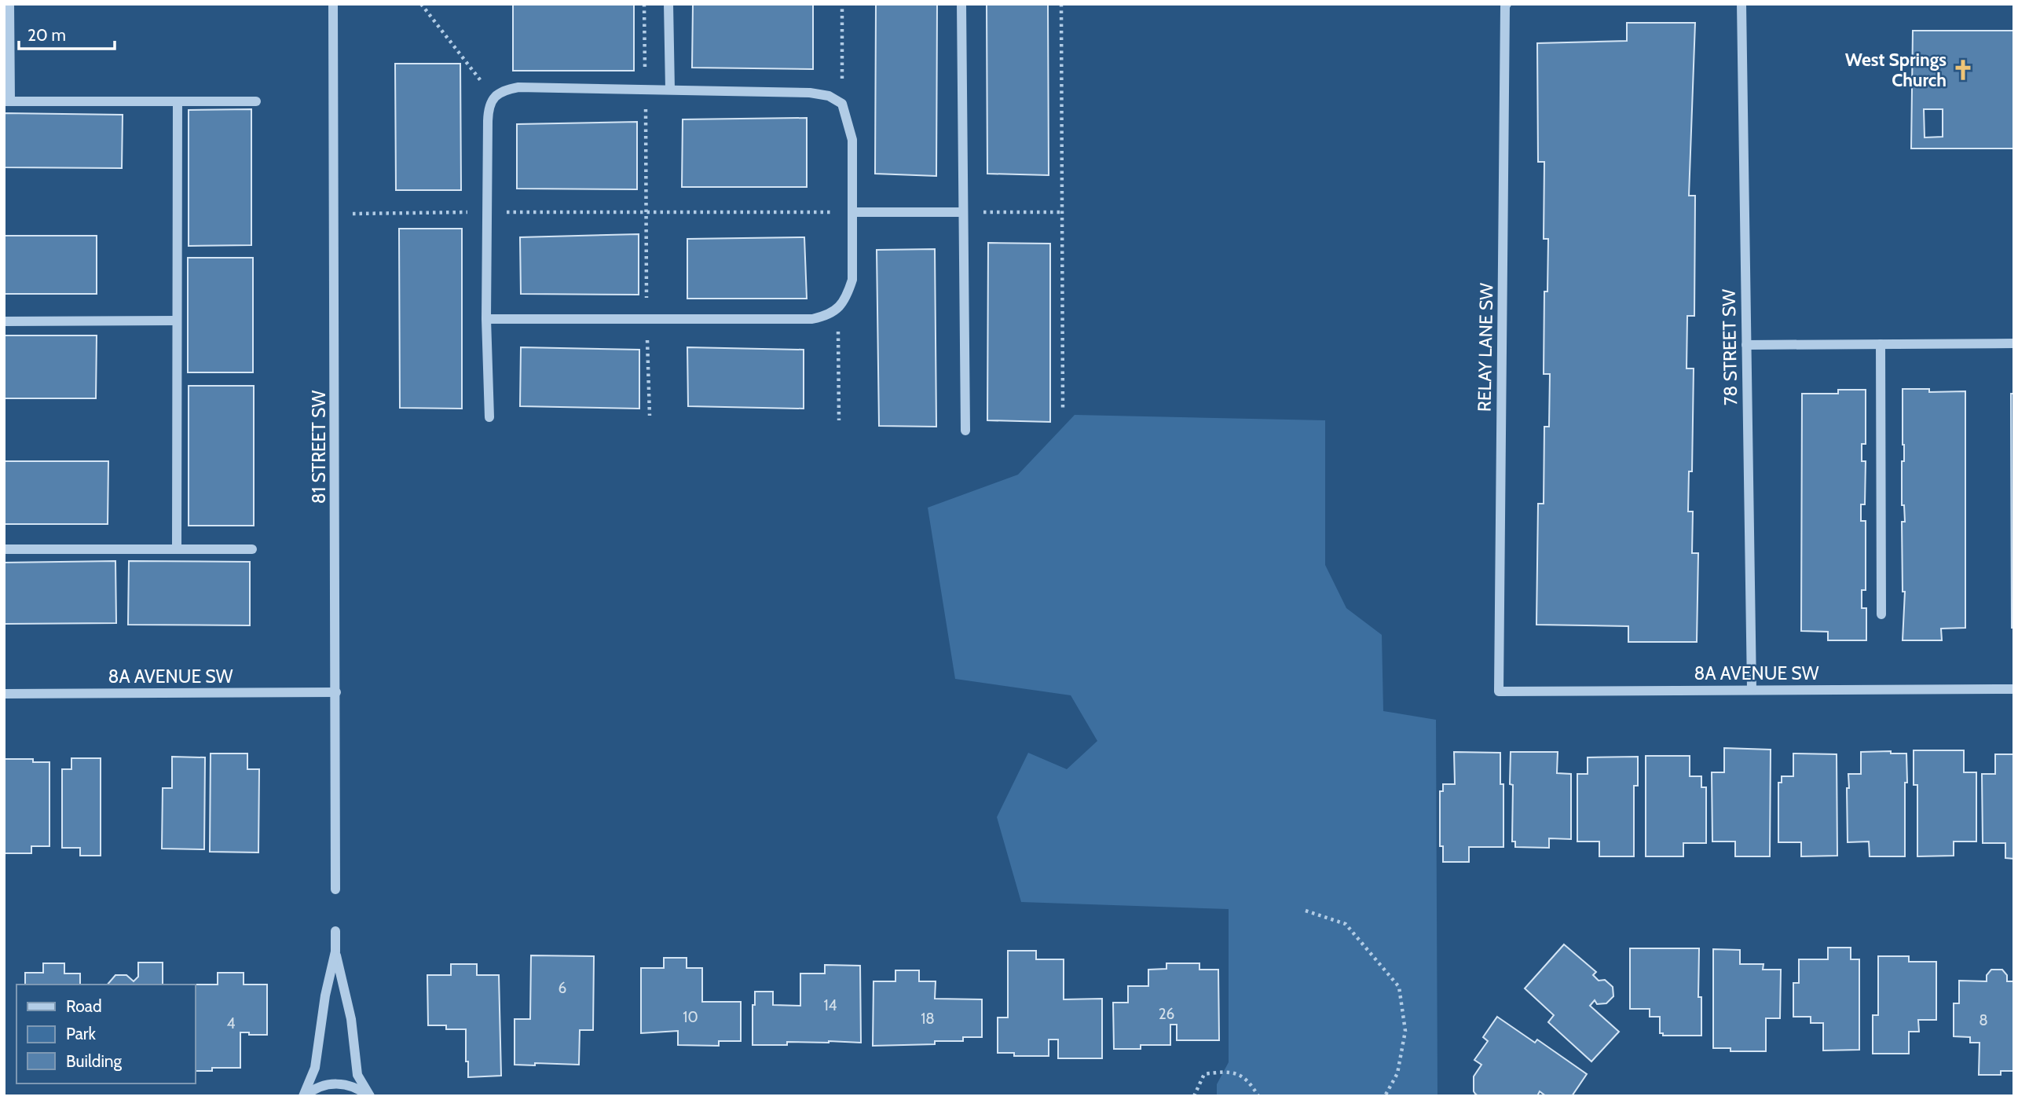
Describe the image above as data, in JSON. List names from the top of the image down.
{
  "streets": {
    "street": [
      "RELAY LANE SW",
      "78 STREET SW",
      "81 STREET SW",
      "8A AVENUE SW"
    ]
  },
  "crossings": [
    ["RELAY LANE SW", "8A AVENUE SW"],
    ["78 STREET SW", "8A AVENUE SW"],
    ["81 STREET SW", "8A AVENUE SW"]
  ],
  "places": {
    "church": ["West Springs Church"]
  },
  "house_numbers": [
    "6",
    "14",
    "26",
    "10",
    "18",
    "8",
    "4"
  ],
  "legend": ["Road", "Park", "Building"],
  "scale_bar": "20 m"
}
